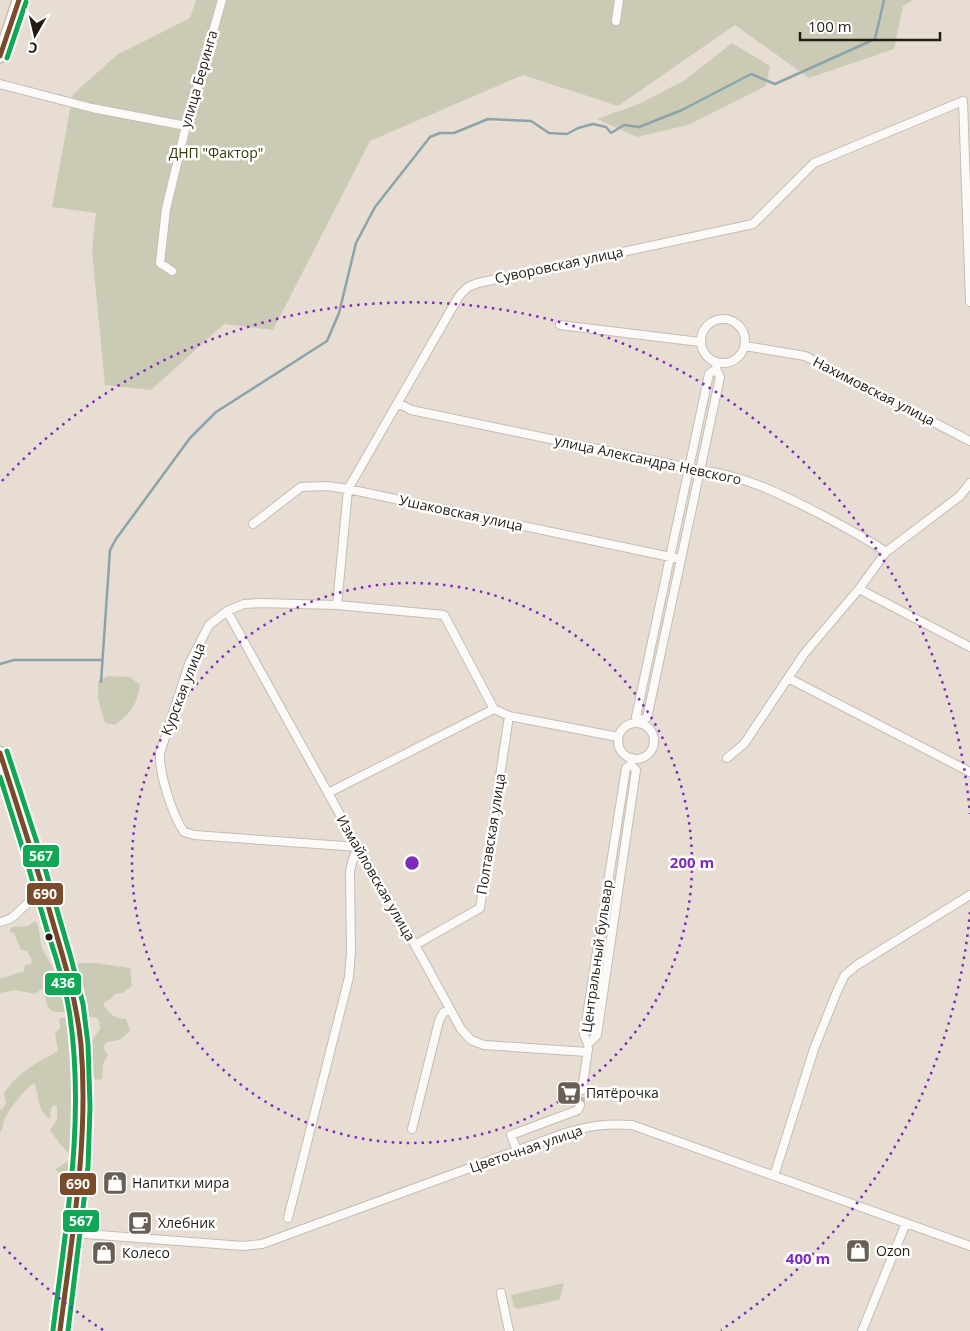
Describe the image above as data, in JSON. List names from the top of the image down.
{
  "streets": {
    "street": [
      "улица Беринга",
      "Суворовская улица",
      "Нахимовская улица",
      "улица Александра Невского",
      "Ушаковская улица",
      "Курская улица",
      "Полтавская улица",
      "Измайловская улица",
      "Центральный бульвар",
      "Цветочная улица"
    ]
  },
  "crossings": [
    ["Суворовская улица", "улица Александра Невского"],
    ["Суворовская улица", "Ушаковская улица"],
    ["Суворовская улица", "Курская улица"],
    ["Курская улица", "Измайловская улица"],
    ["Полтавская улица", "Измайловская улица"],
    ["Измайловская улица", "Центральный бульвар"]
  ],
  "parks": ["ДНП \"Фактор\""],
  "places": {
    "supermarket": ["Пятёрочка"],
    "shop": ["Напитки мира", "Ozon", "Колесо"],
    "cafe": ["Хлебник"]
  },
  "lines": ["transit line 690", "transit line 436", "transit line 567"],
  "scale_bar": "100 m",
  "north": "bottom",
  "rings": ["200 m", "400 m"]
}
